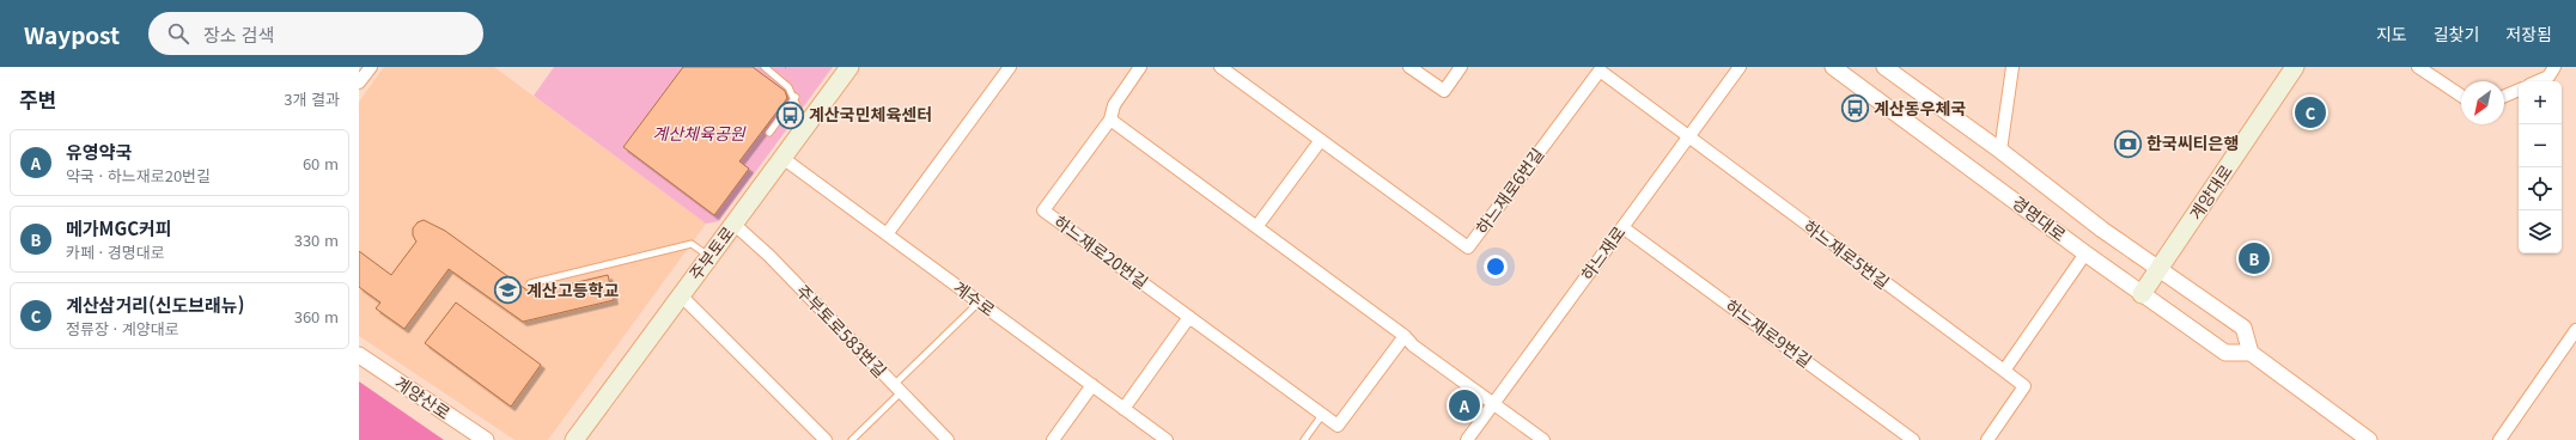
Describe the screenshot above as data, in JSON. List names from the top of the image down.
{
  "streets": {
    "main road": ["계양대로", "주부토로"],
    "street": [
      "하느재로6번길",
      "경명대로",
      "하느재로20번길",
      "하느재로",
      "하느재로5번길",
      "계수로",
      "주부토로583번길",
      "하느재로9번길",
      "계양산로"
    ]
  },
  "crossings": [
    ["하느재로6번길", "하느재로"],
    ["하느재로6번길", "하느재로5번길"],
    ["계양대로", "경명대로"],
    ["주부토로", "계수로"],
    ["주부토로", "주부토로583번길"],
    ["하느재로", "하느재로5번길"],
    ["하느재로", "하느재로9번길"]
  ],
  "parks": ["계산체육공원"],
  "places": {
    "bus stop": ["계산동우체국", "계산국민체육센터"],
    "bank": ["한국씨티은행"],
    "school or university": ["계산고등학교"]
  },
  "north": "bottom left",
  "page": {
    "header": "Waypost",
    "search": "장소 검색",
    "nav": ["지도", "길찾기", "저장됨"],
    "heading": ["주변", "3개 결과"],
    "map_buttons": ["+", "−"],
    "pins": ["C", "B", "A"],
    "list": [
      {
        "mark": "A",
        "name": "유영약국",
        "note": "약국 · 하느재로20번길",
        "value": "60 m"
      },
      {
        "mark": "B",
        "name": "메가MGC커피",
        "note": "카페 · 경명대로",
        "value": "330 m"
      },
      {
        "mark": "C",
        "name": "계산삼거리(신도브래뉴)",
        "note": "정류장 · 계양대로",
        "value": "360 m"
      }
    ]
  }
}
